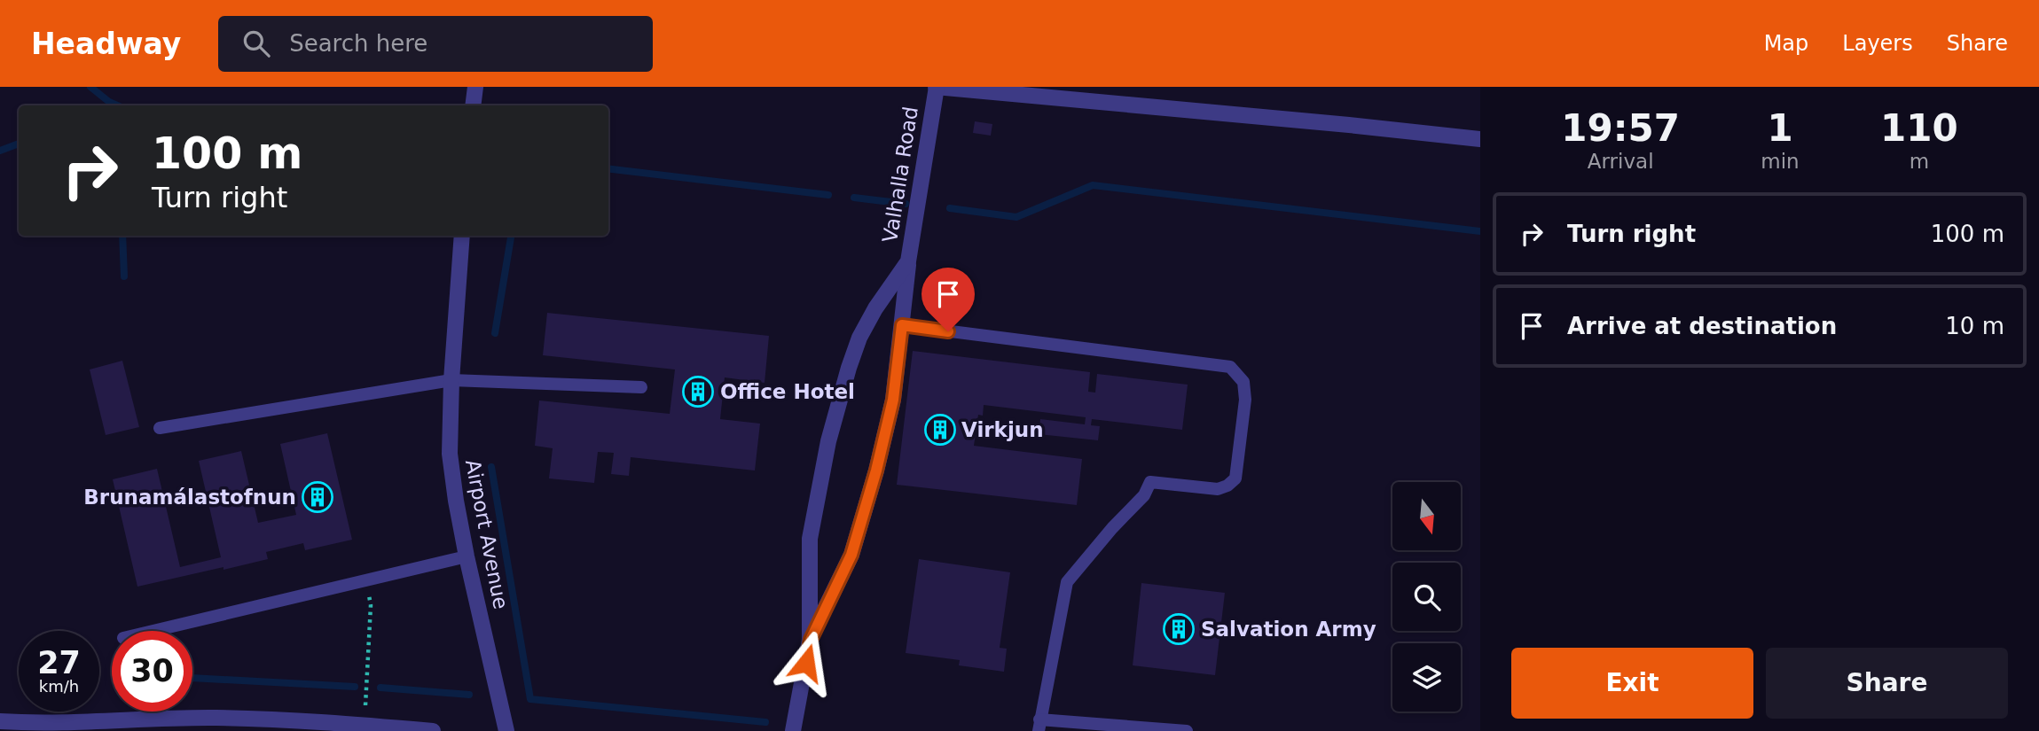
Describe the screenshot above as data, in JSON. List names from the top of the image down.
{
  "streets": {
    "street": ["Valhalla Road", "Airport Avenue"]
  },
  "places": {
    "building": [
      "Office Hotel",
      "Virkjun",
      "Brunamálastofnun",
      "Salvation Army"
    ]
  },
  "north": "bottom",
  "page": {
    "header": "Headway",
    "search": "Search here",
    "nav": ["Map", "Layers", "Share"],
    "eta": [
      "19:57",
      "Arrival",
      "1",
      "min",
      "110",
      "m"
    ],
    "turn": ["100 m", "Turn right"],
    "list": [
      {
        "name": "Turn right",
        "value": "100 m"
      },
      {
        "name": "Arrive at destination",
        "value": "10 m"
      }
    ],
    "speed": "27 km/h",
    "limit": "30",
    "buttons": ["Exit", "Share"]
  }
}
